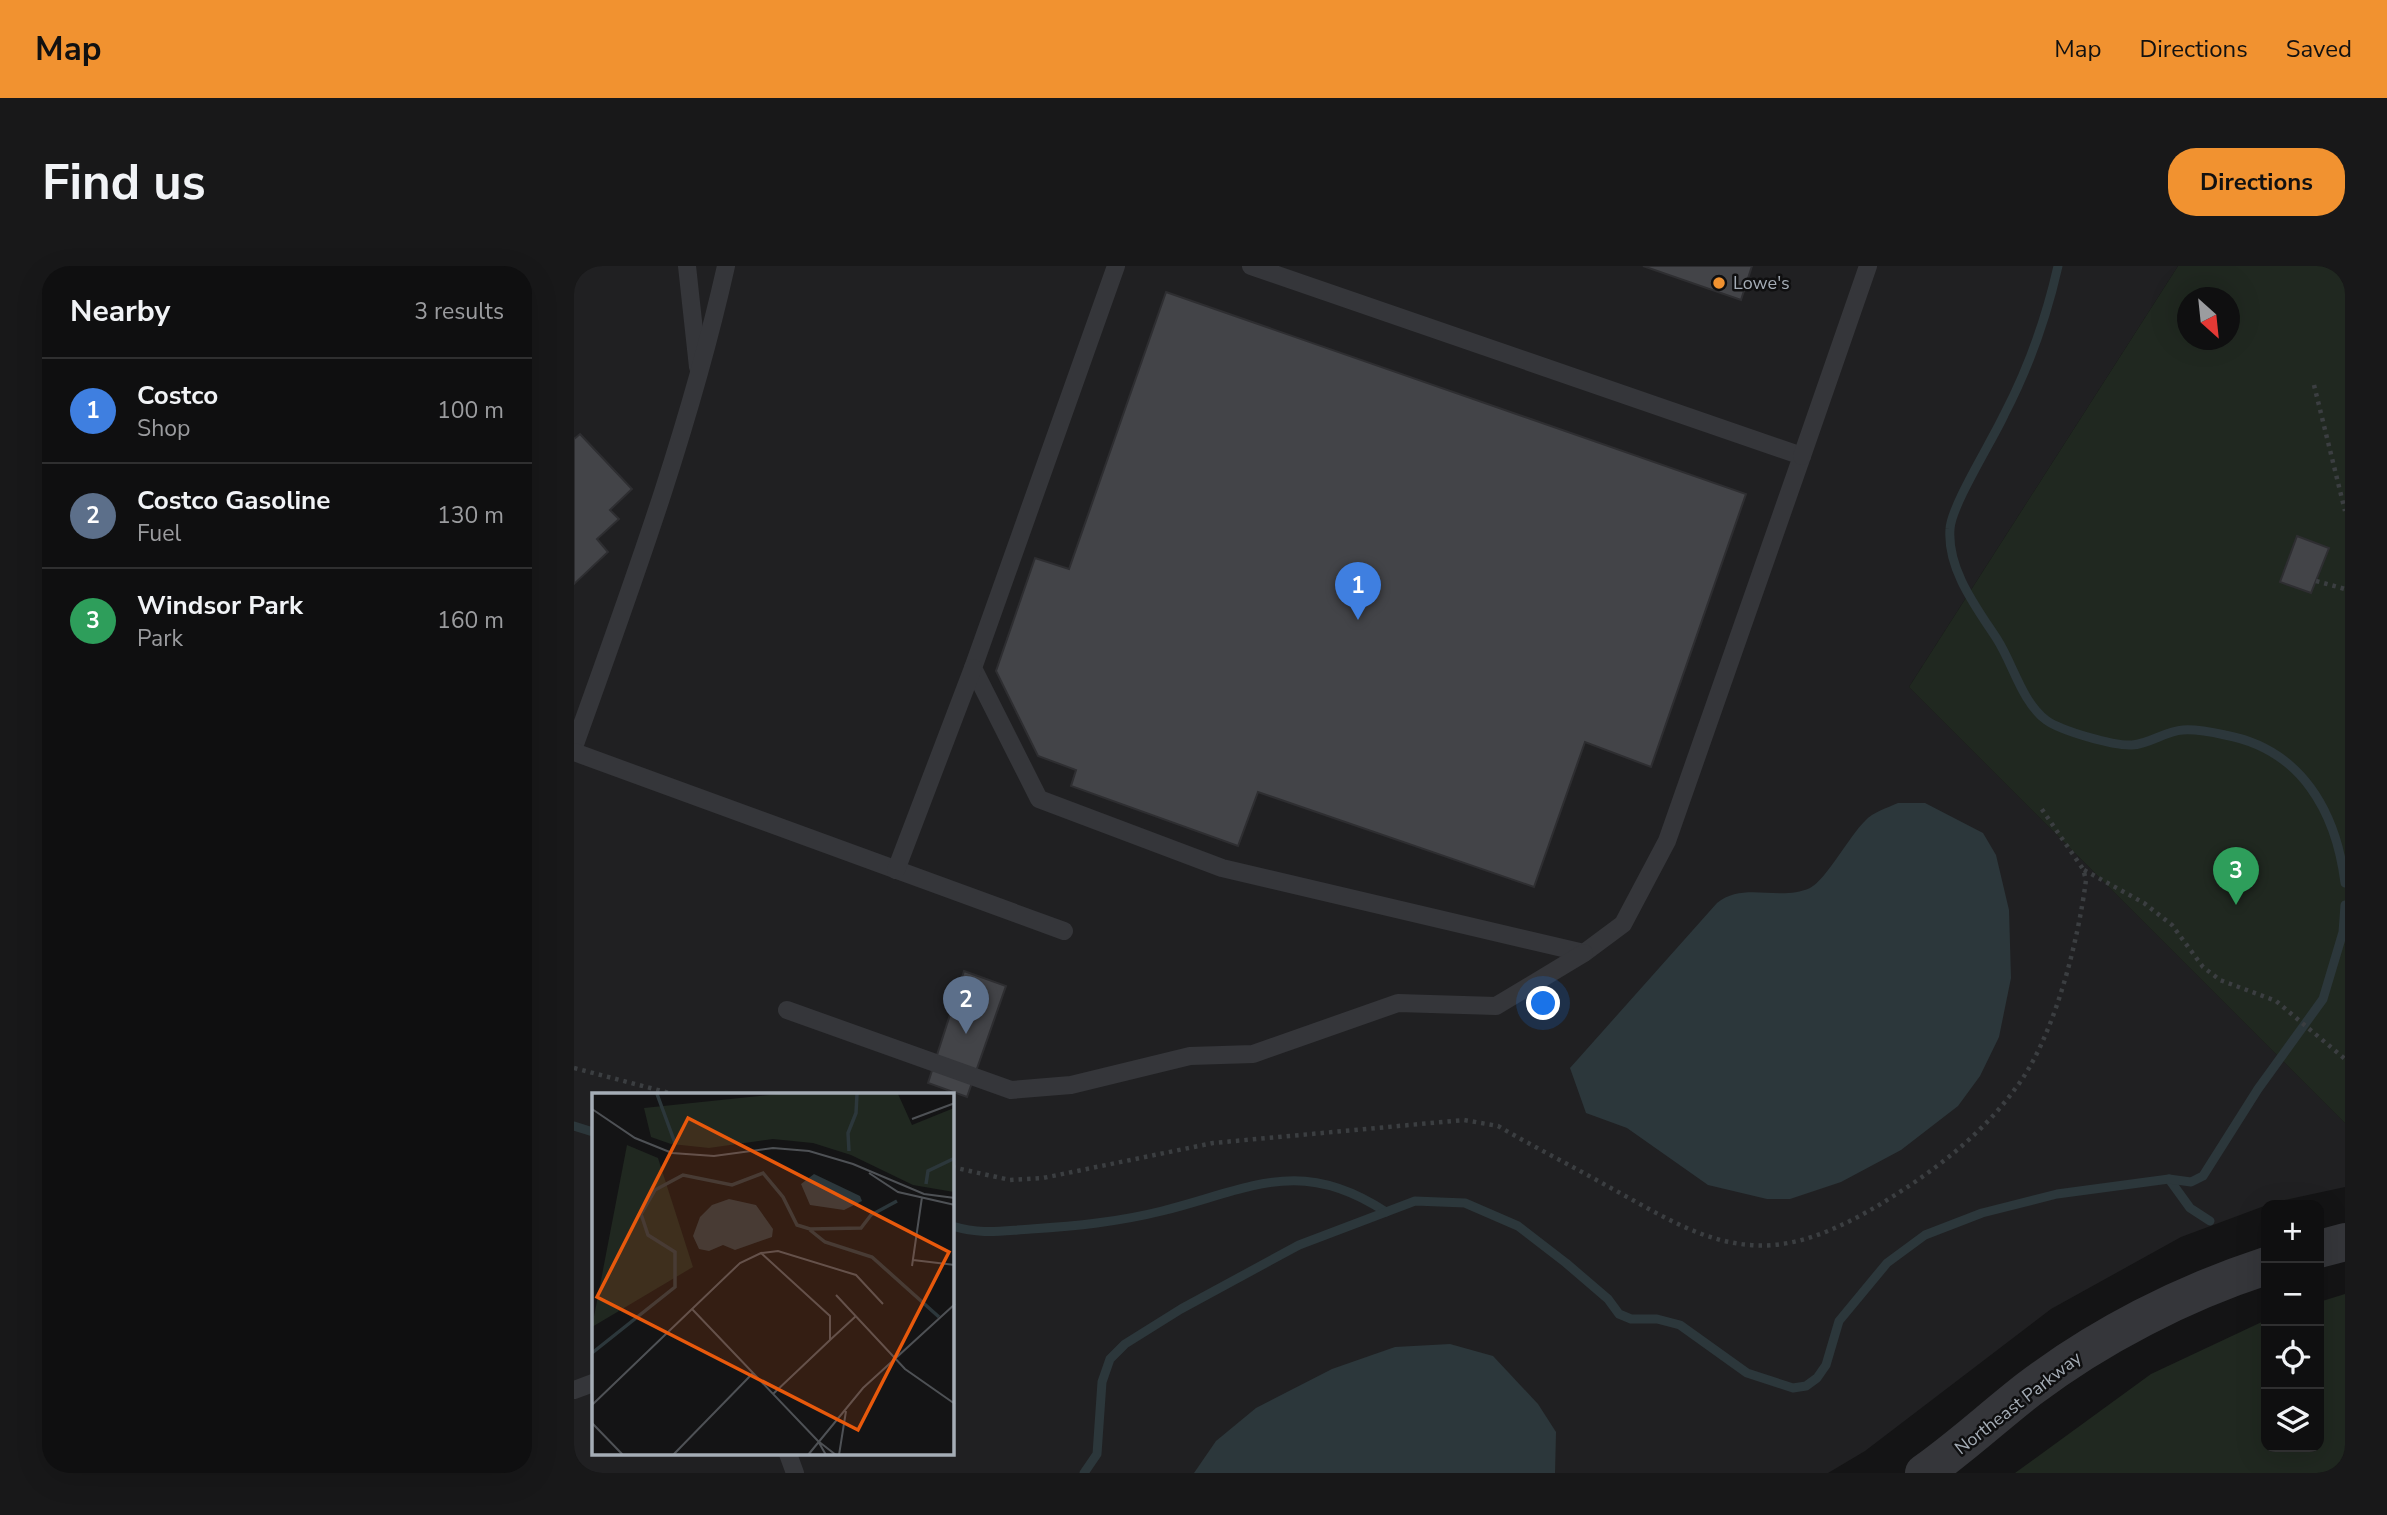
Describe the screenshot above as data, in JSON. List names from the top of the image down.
{
  "streets": {
    "street": ["Northeast Parkway"]
  },
  "places": ["Lowe's"],
  "north": "bottom right",
  "page": {
    "header": "Map",
    "nav": ["Map", "Directions", "Saved"],
    "buttons": "Directions",
    "title": "Find us",
    "heading": ["Nearby", "3 results"],
    "list": [
      {
        "mark": "1",
        "name": "Costco",
        "note": "Shop",
        "value": "100 m"
      },
      {
        "mark": "2",
        "name": "Costco Gasoline",
        "note": "Fuel",
        "value": "130 m"
      },
      {
        "mark": "3",
        "name": "Windsor Park",
        "note": "Park",
        "value": "160 m"
      }
    ],
    "pins": ["1", "3", "2"],
    "map_buttons": ["+", "−"]
  }
}
